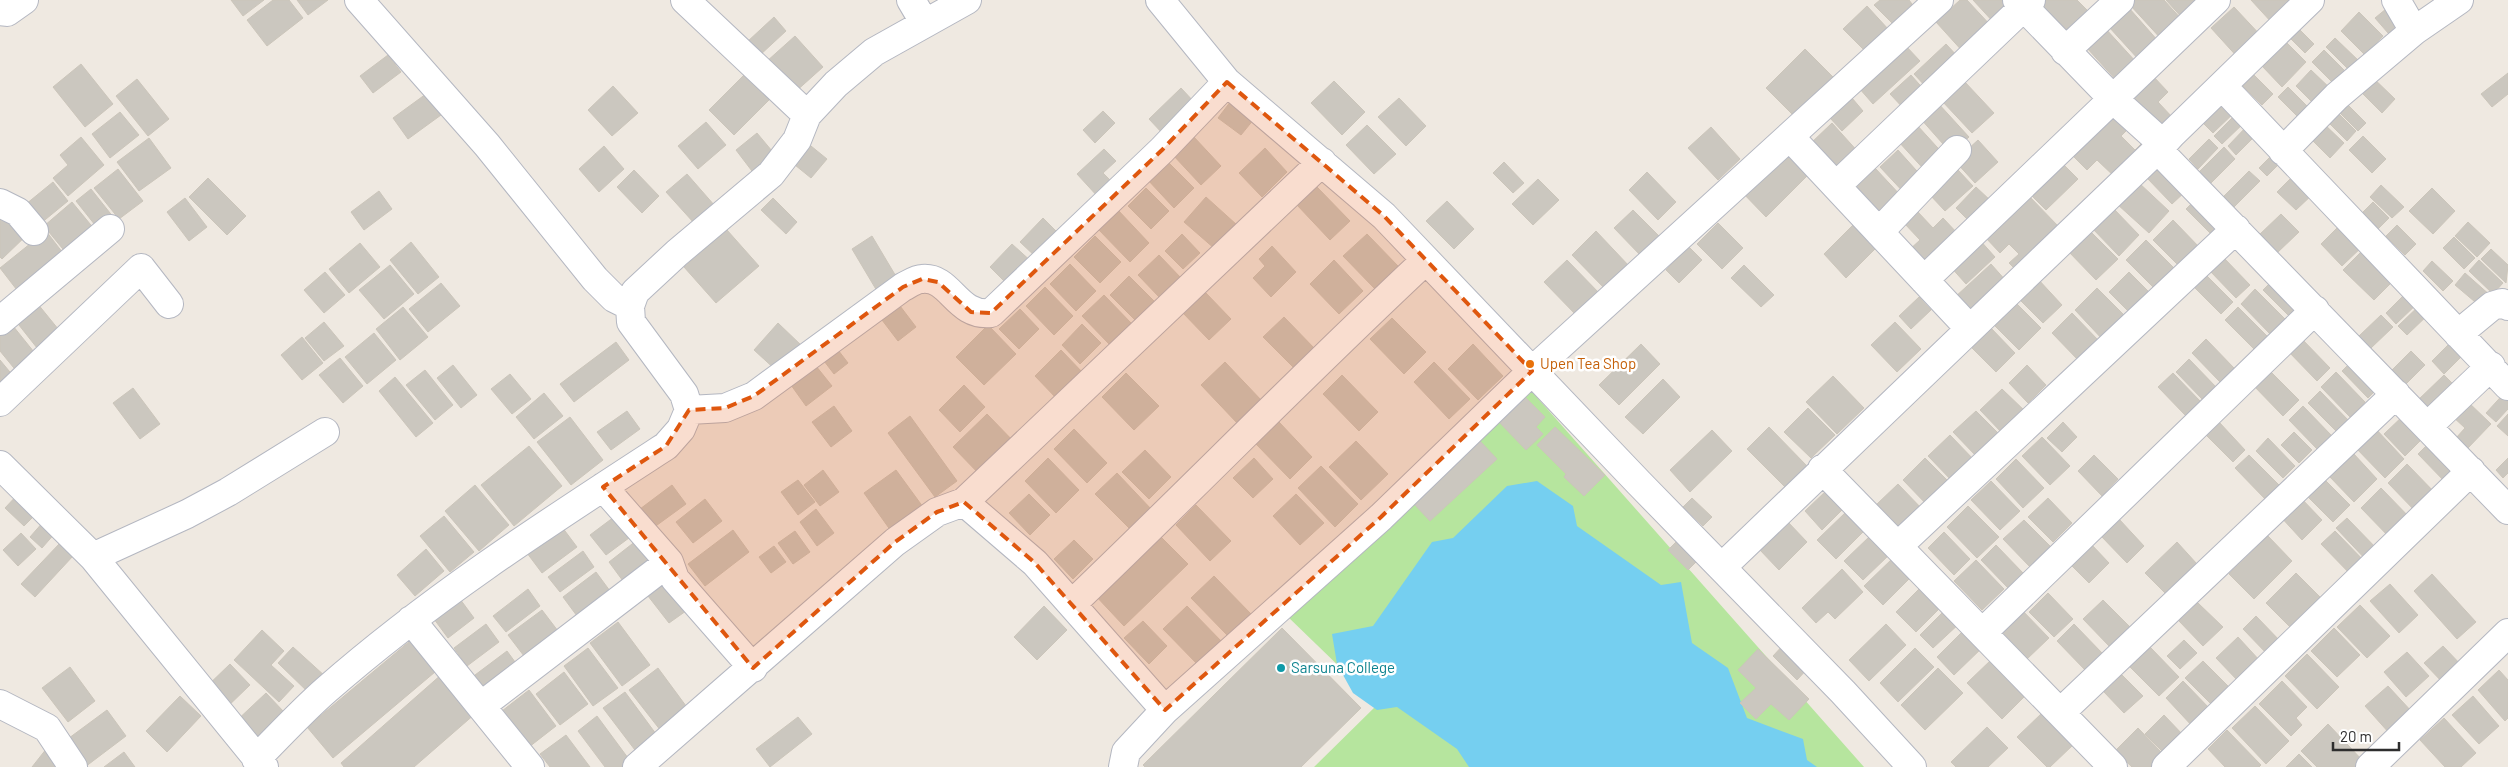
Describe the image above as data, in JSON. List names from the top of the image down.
{
  "places": ["Upen Tea Shop", "Sarsuna College"],
  "scale_bar": "20 m"
}
